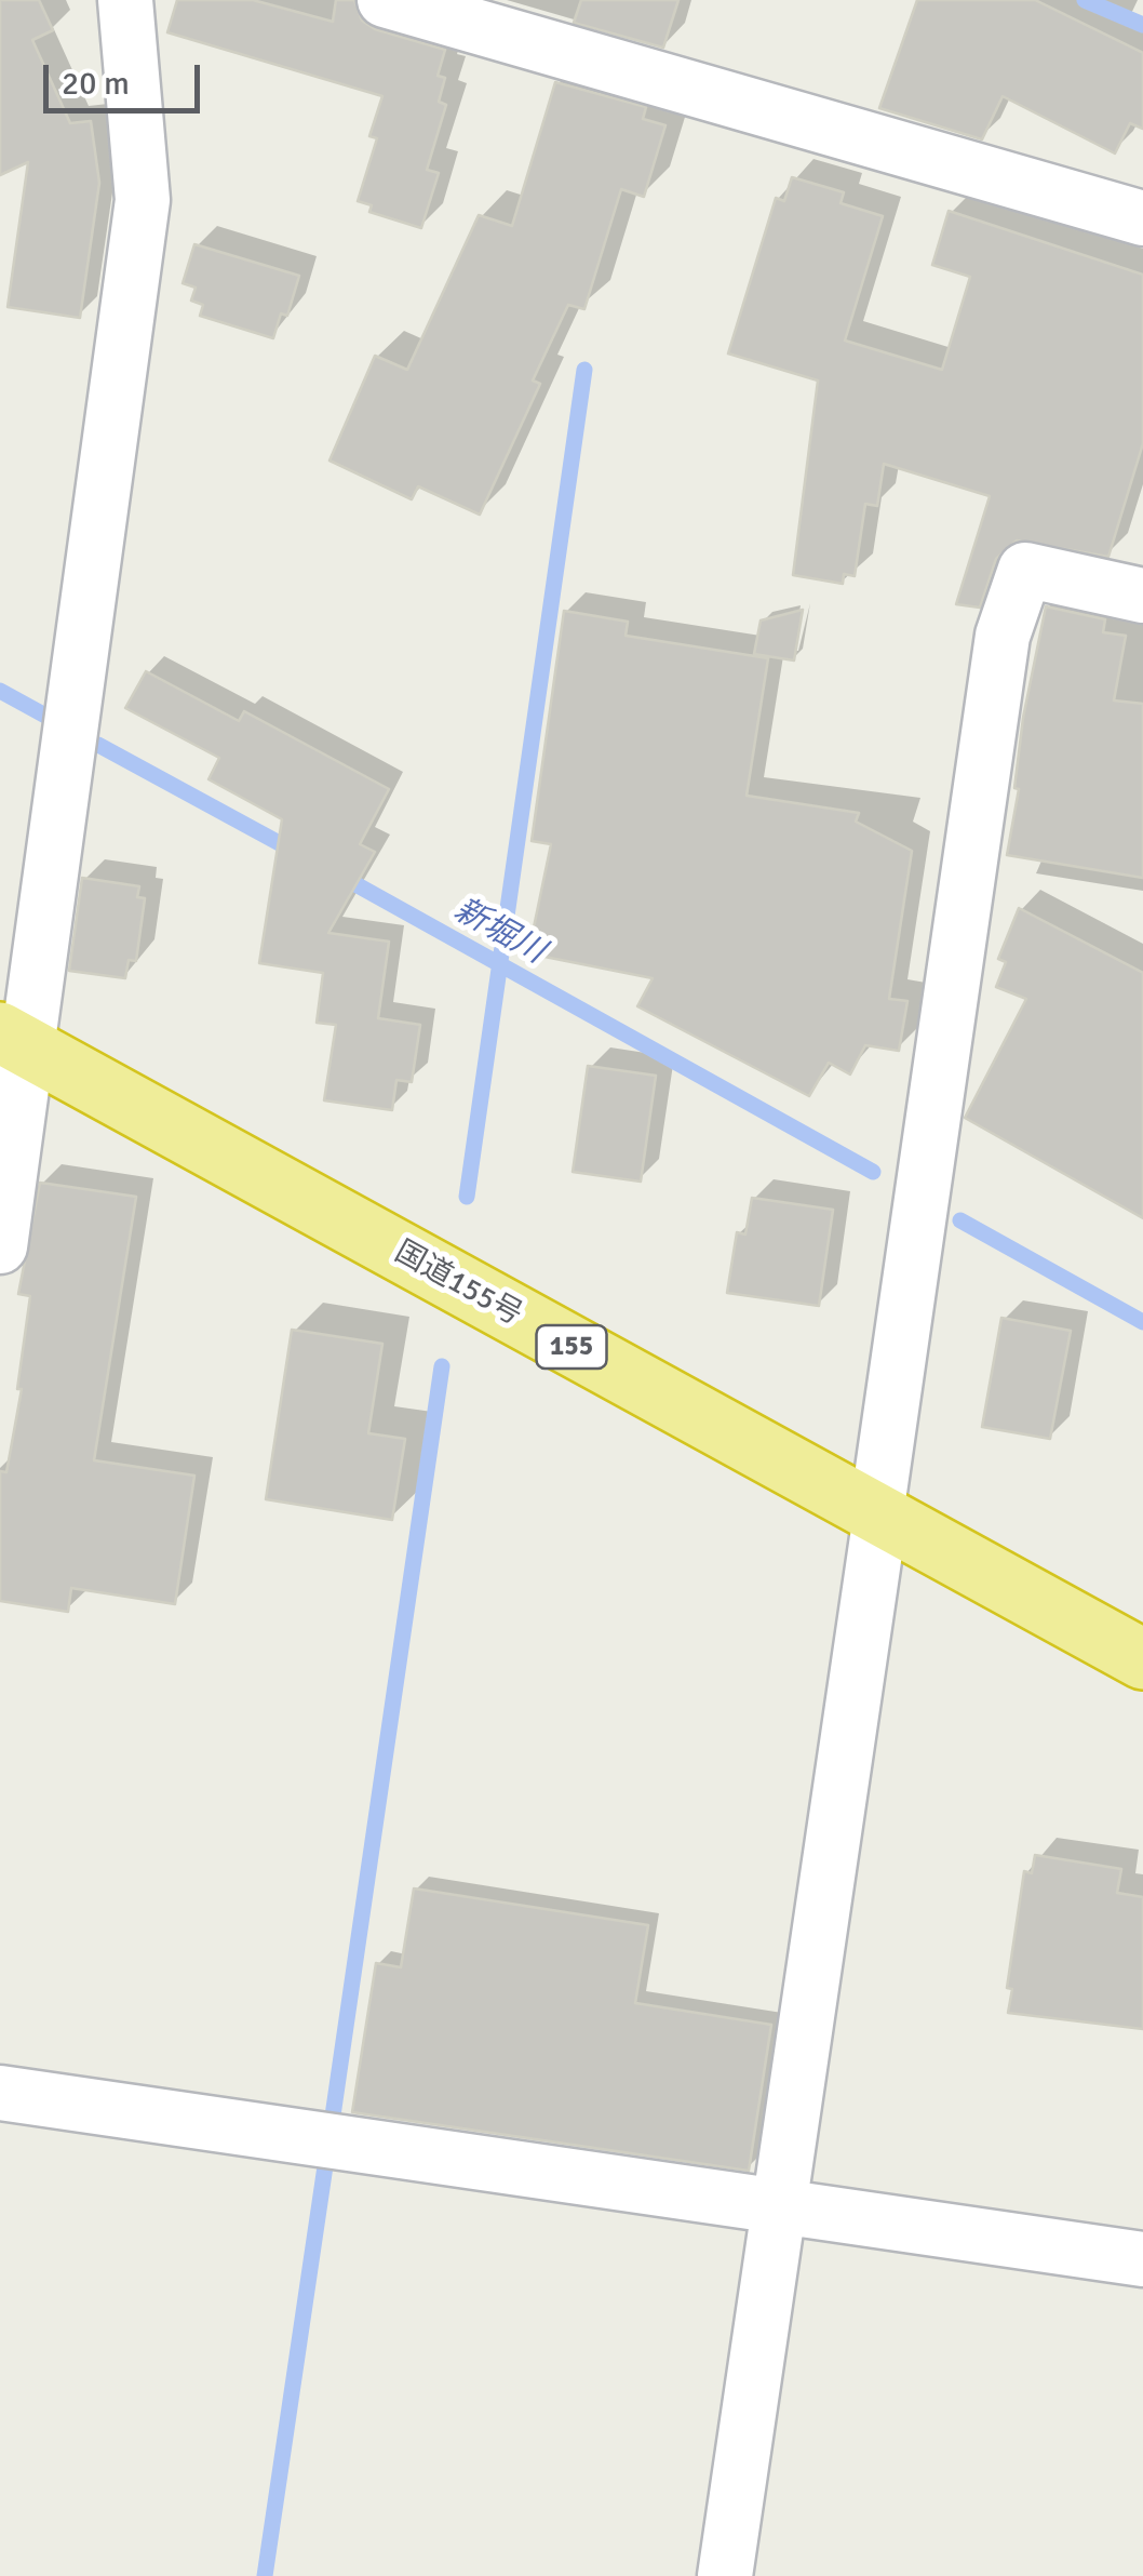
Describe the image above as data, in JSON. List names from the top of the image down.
{
  "streets": {
    "highway": ["国道155号", "155"]
  },
  "water": ["新堀川"],
  "scale_bar": "20 m"
}
